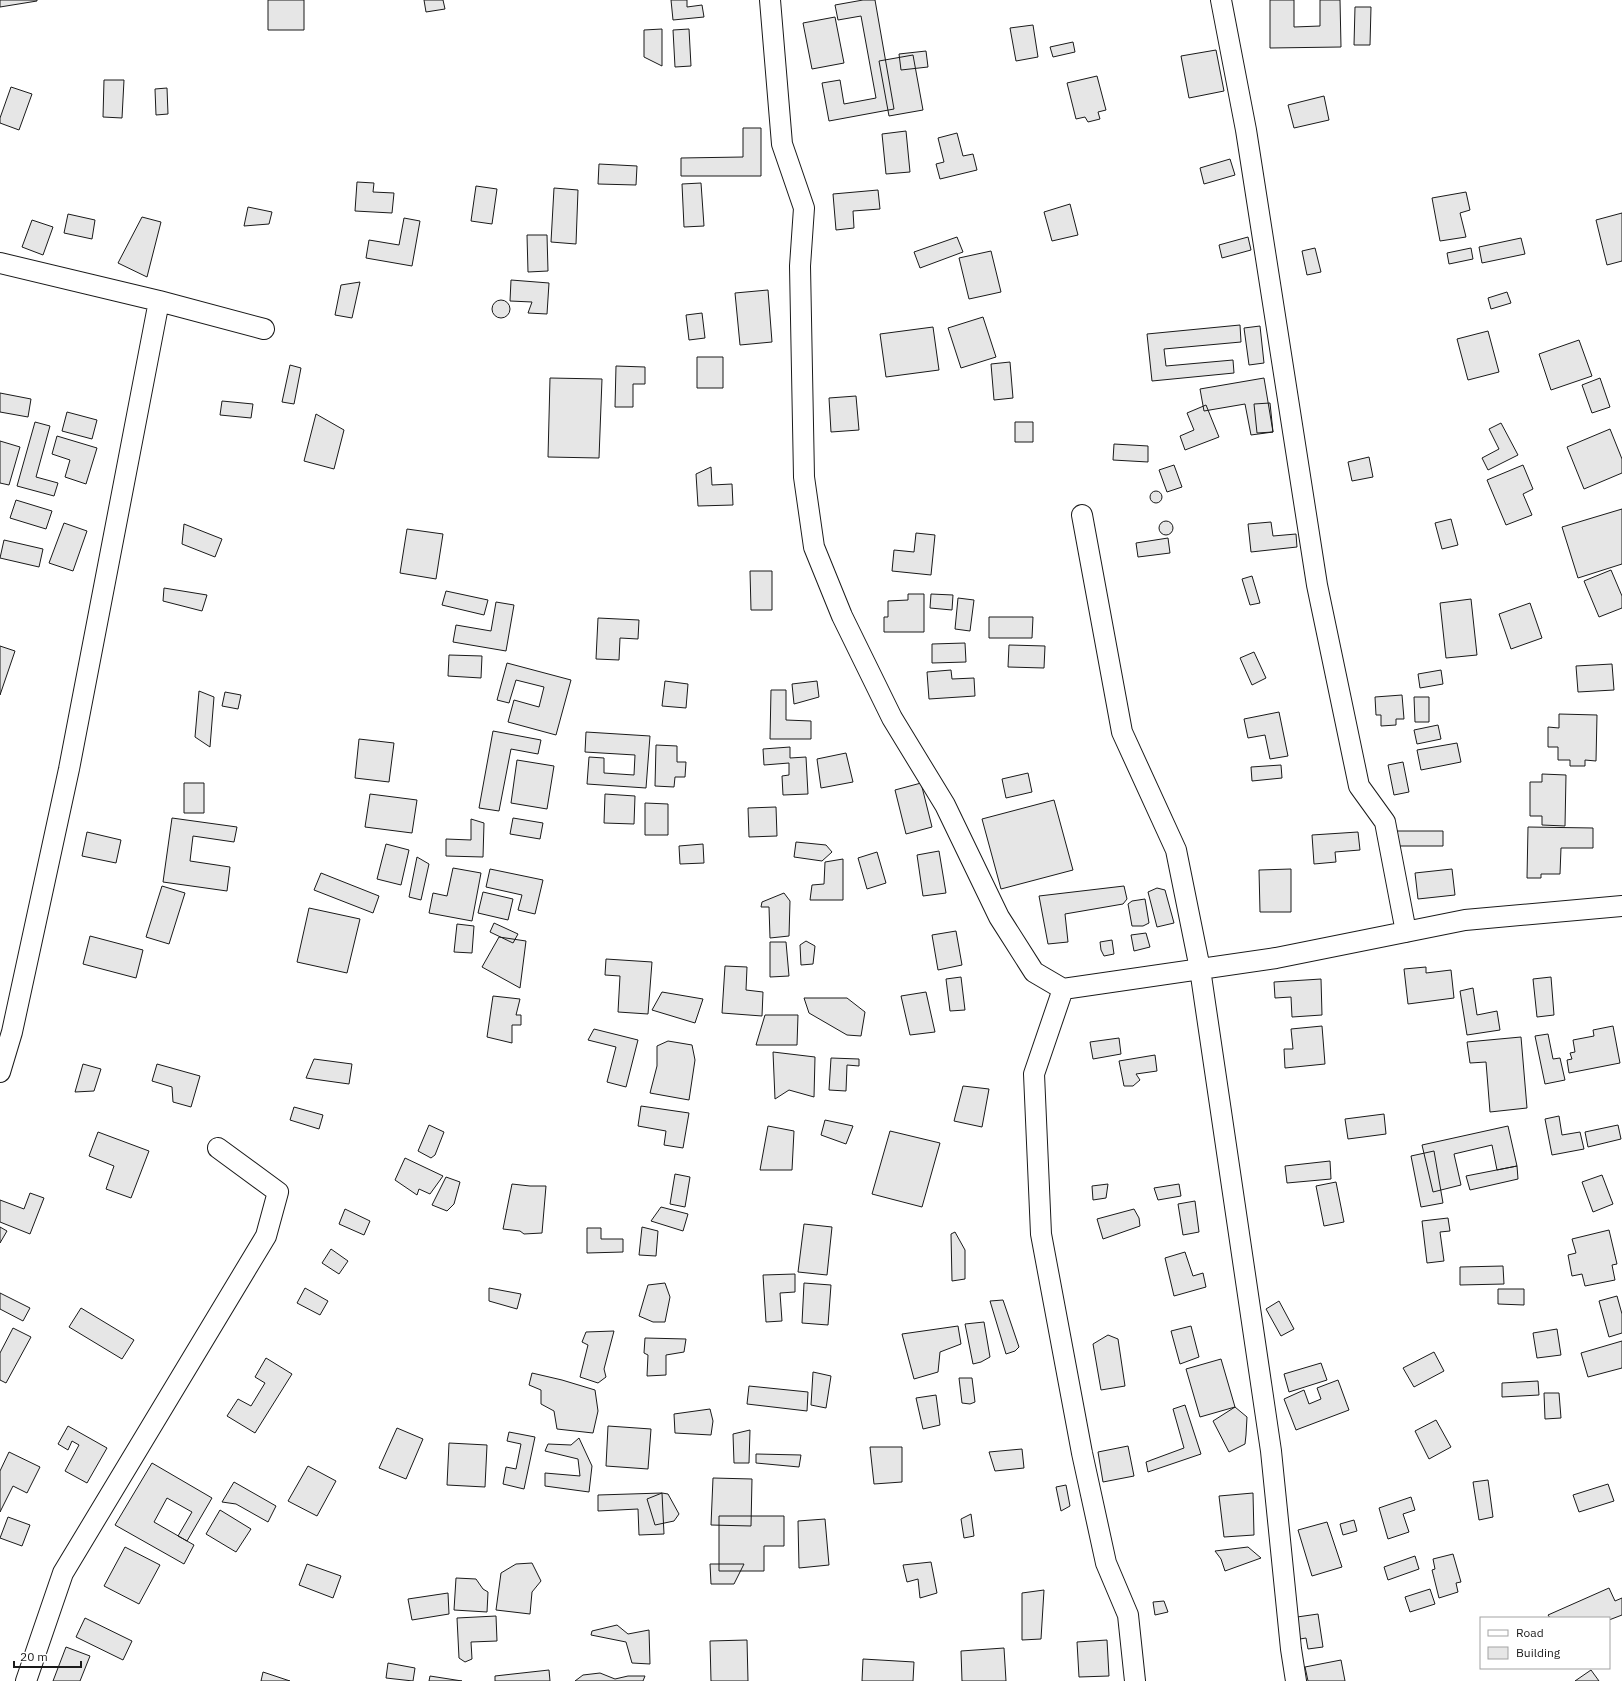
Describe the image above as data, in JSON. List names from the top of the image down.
{
  "legend": ["Road", "Building"],
  "scale_bar": "20 m"
}
